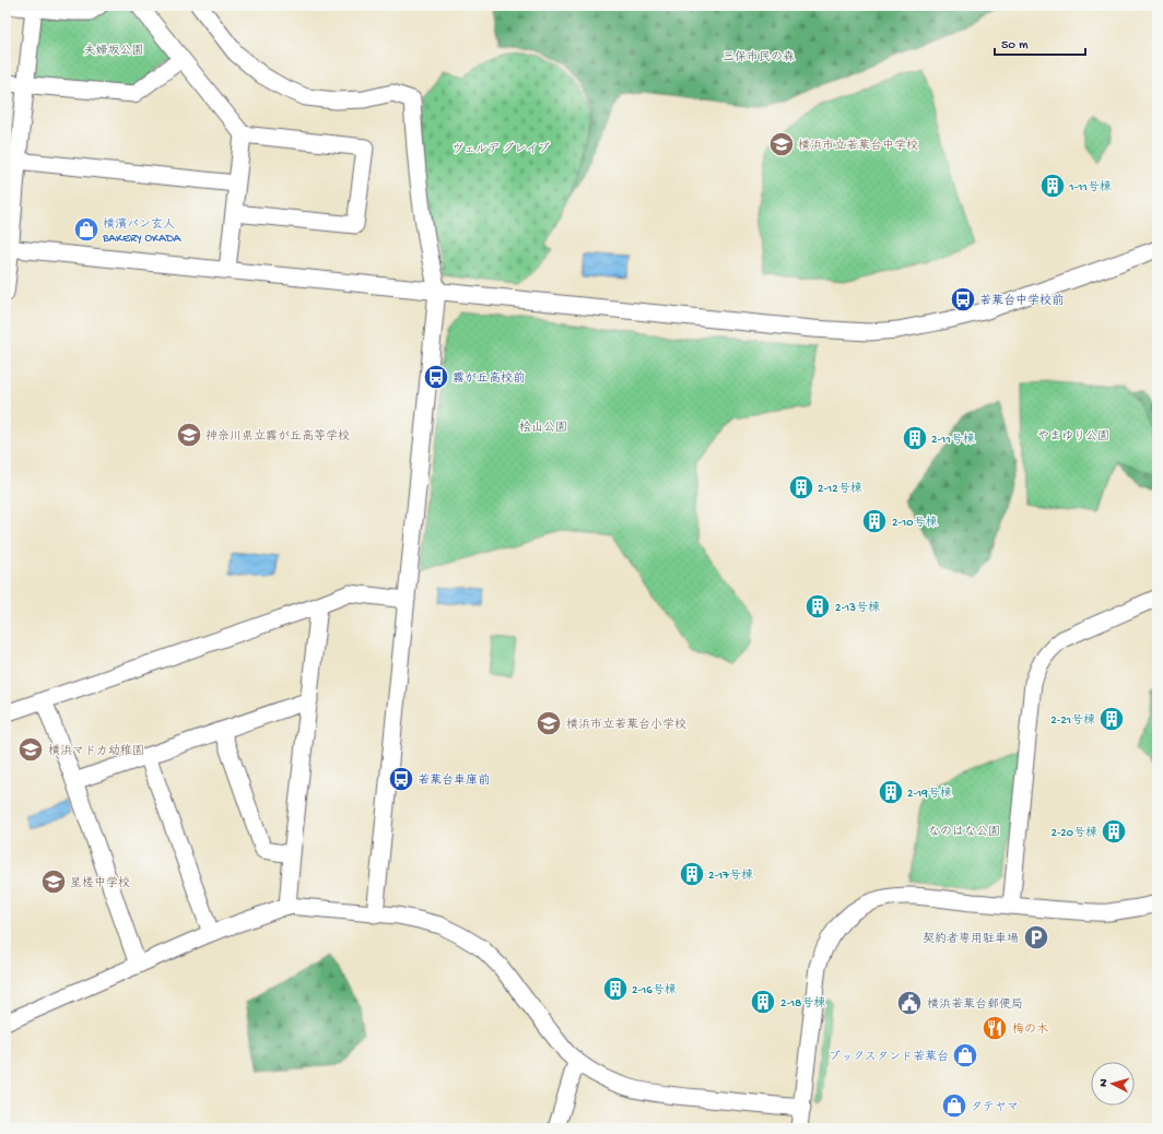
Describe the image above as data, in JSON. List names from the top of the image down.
{
  "parks": [
    "夫婦坂公園",
    "三保市民の森",
    "ヴェルデ グレイブ",
    "桧山公園",
    "やまゆり公園",
    "なのはな公園"
  ],
  "places": {
    "school or university": [
      "横浜市立若葉台中学校",
      "神奈川県立霧が丘高等学校",
      "横浜市立若葉台小学校",
      "横浜マドカ幼稚園",
      "星槎中学校"
    ],
    "building": [
      "1-11号棟",
      "2-11号棟",
      "2-12号棟",
      "2-10号棟",
      "2-13号棟",
      "2-21号棟",
      "2-19号棟",
      "2-20号棟",
      "2-17号棟",
      "2-16号棟",
      "2-18号棟"
    ],
    "shop": ["横濱パン玄人 BAKERY OKADA", "ブックスタンド若葉台", "タテヤマ"],
    "bus stop": ["若葉台中学校前", "霧が丘高校前", "若葉台車庫前"],
    "parking": ["契約者専用駐車場"],
    "public building": ["横浜若葉台郵便局"],
    "restaurant": ["梅の木"]
  },
  "scale_bar": "50 m",
  "north": "left"
}
